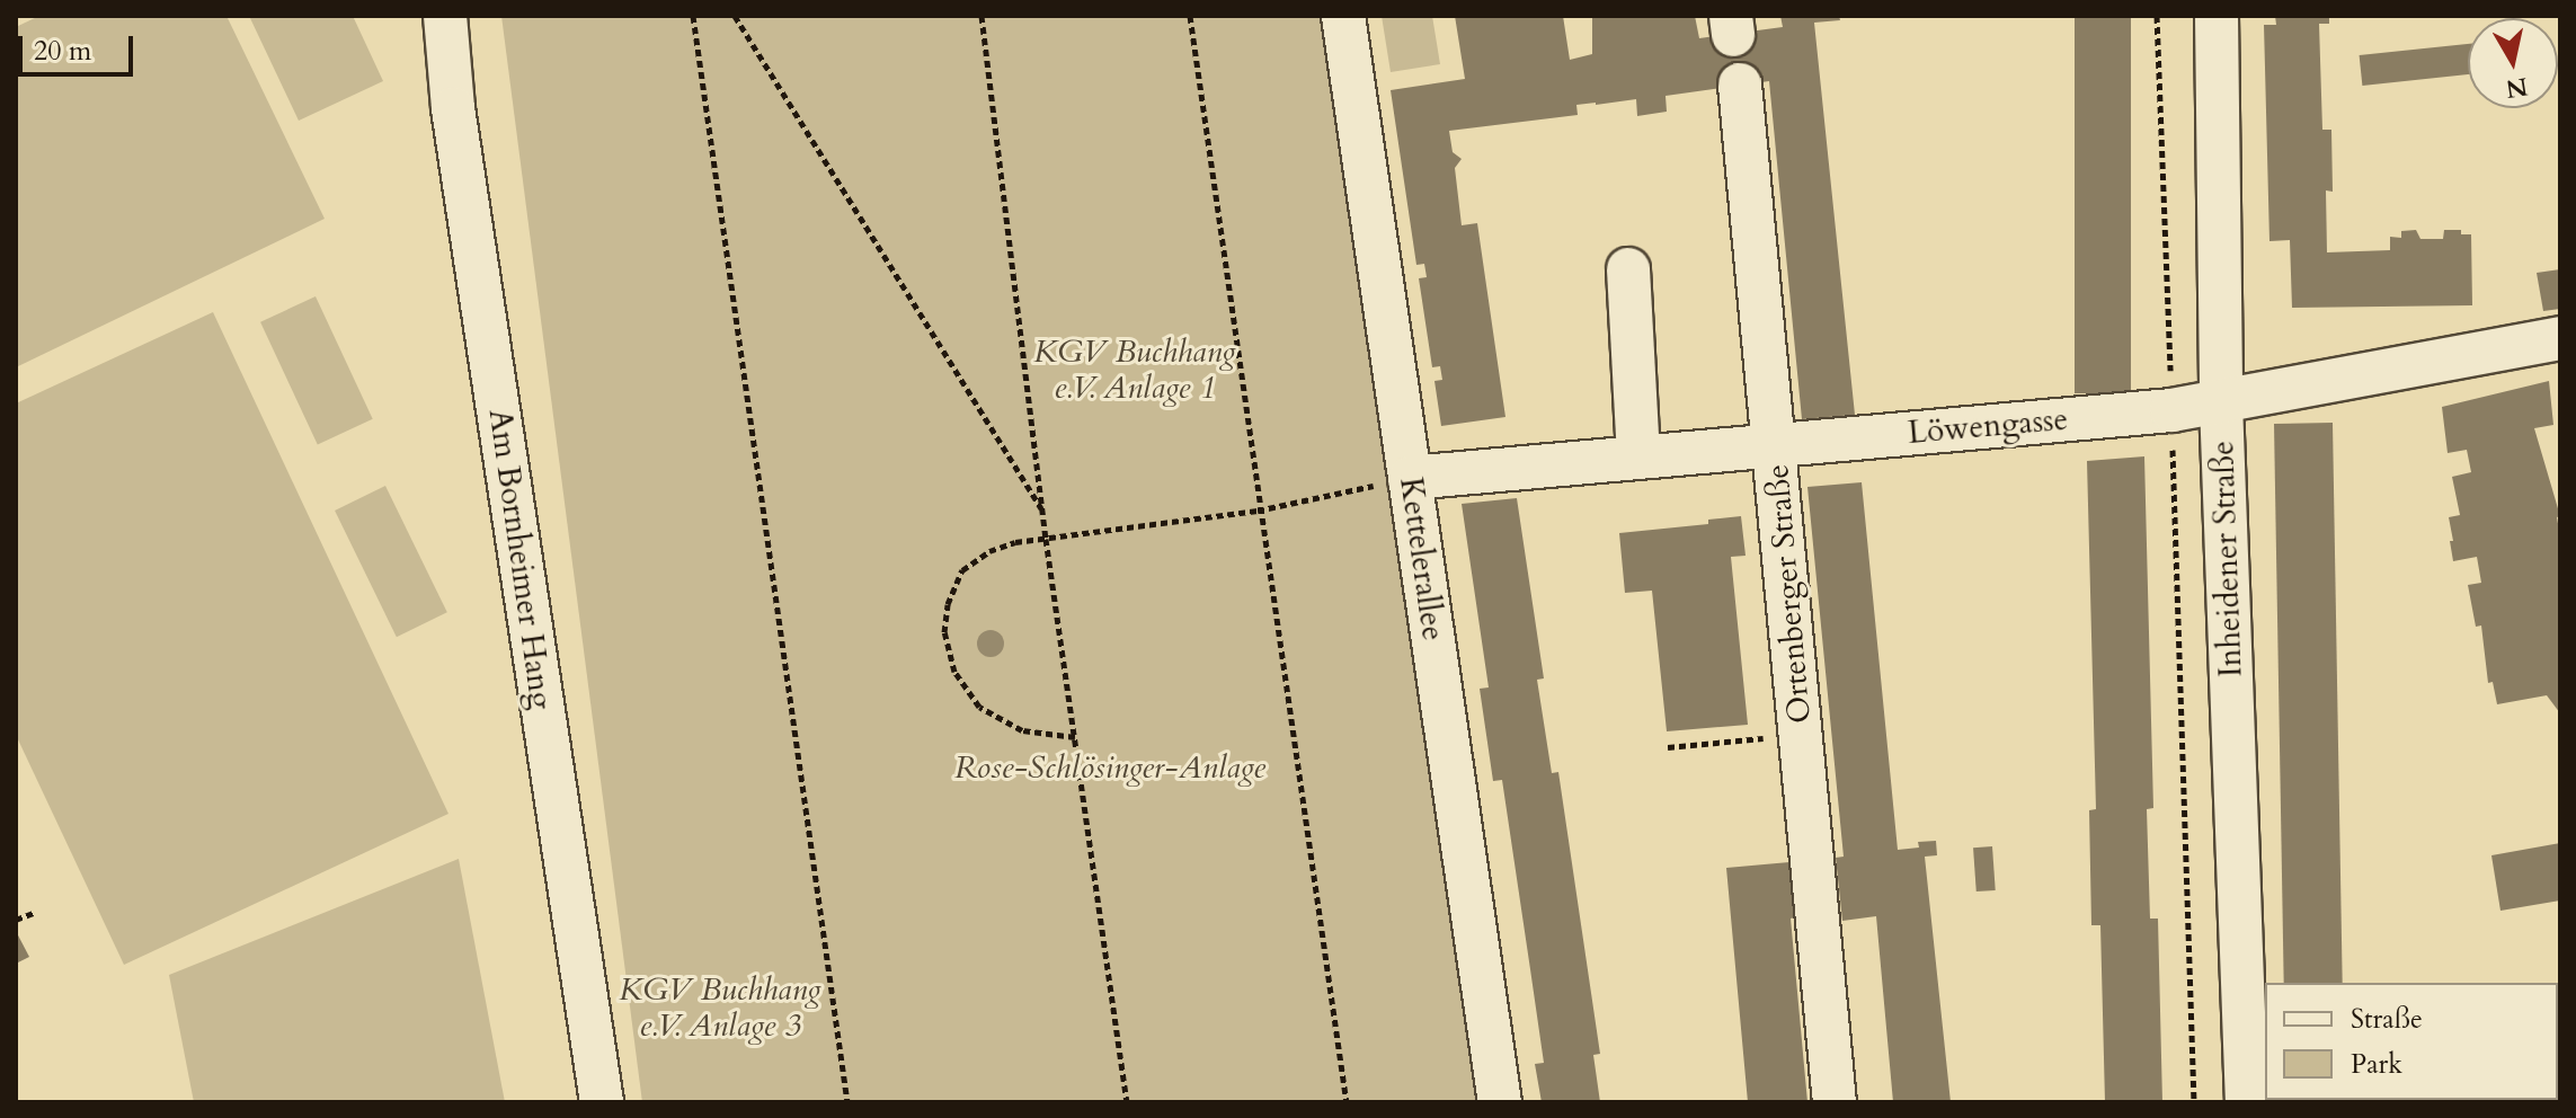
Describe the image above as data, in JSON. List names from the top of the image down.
{
  "streets": {
    "street": [
      "Löwengasse",
      "Am Bornheimer Hang",
      "Kettelerallee",
      "Inheidener Straße",
      "Ortenberger Straße"
    ]
  },
  "crossings": [
    ["Löwengasse", "Kettelerallee"],
    ["Löwengasse", "Inheidener Straße"],
    ["Löwengasse", "Ortenberger Straße"]
  ],
  "parks": ["KGV Buchhang e.V. Anlage 1", "Rose-Schlösinger-Anlage", "KGV Buchhang e.V. Anlage 3"],
  "legend": ["Straße", "Park"],
  "scale_bar": "20 m",
  "north": "bottom"
}
